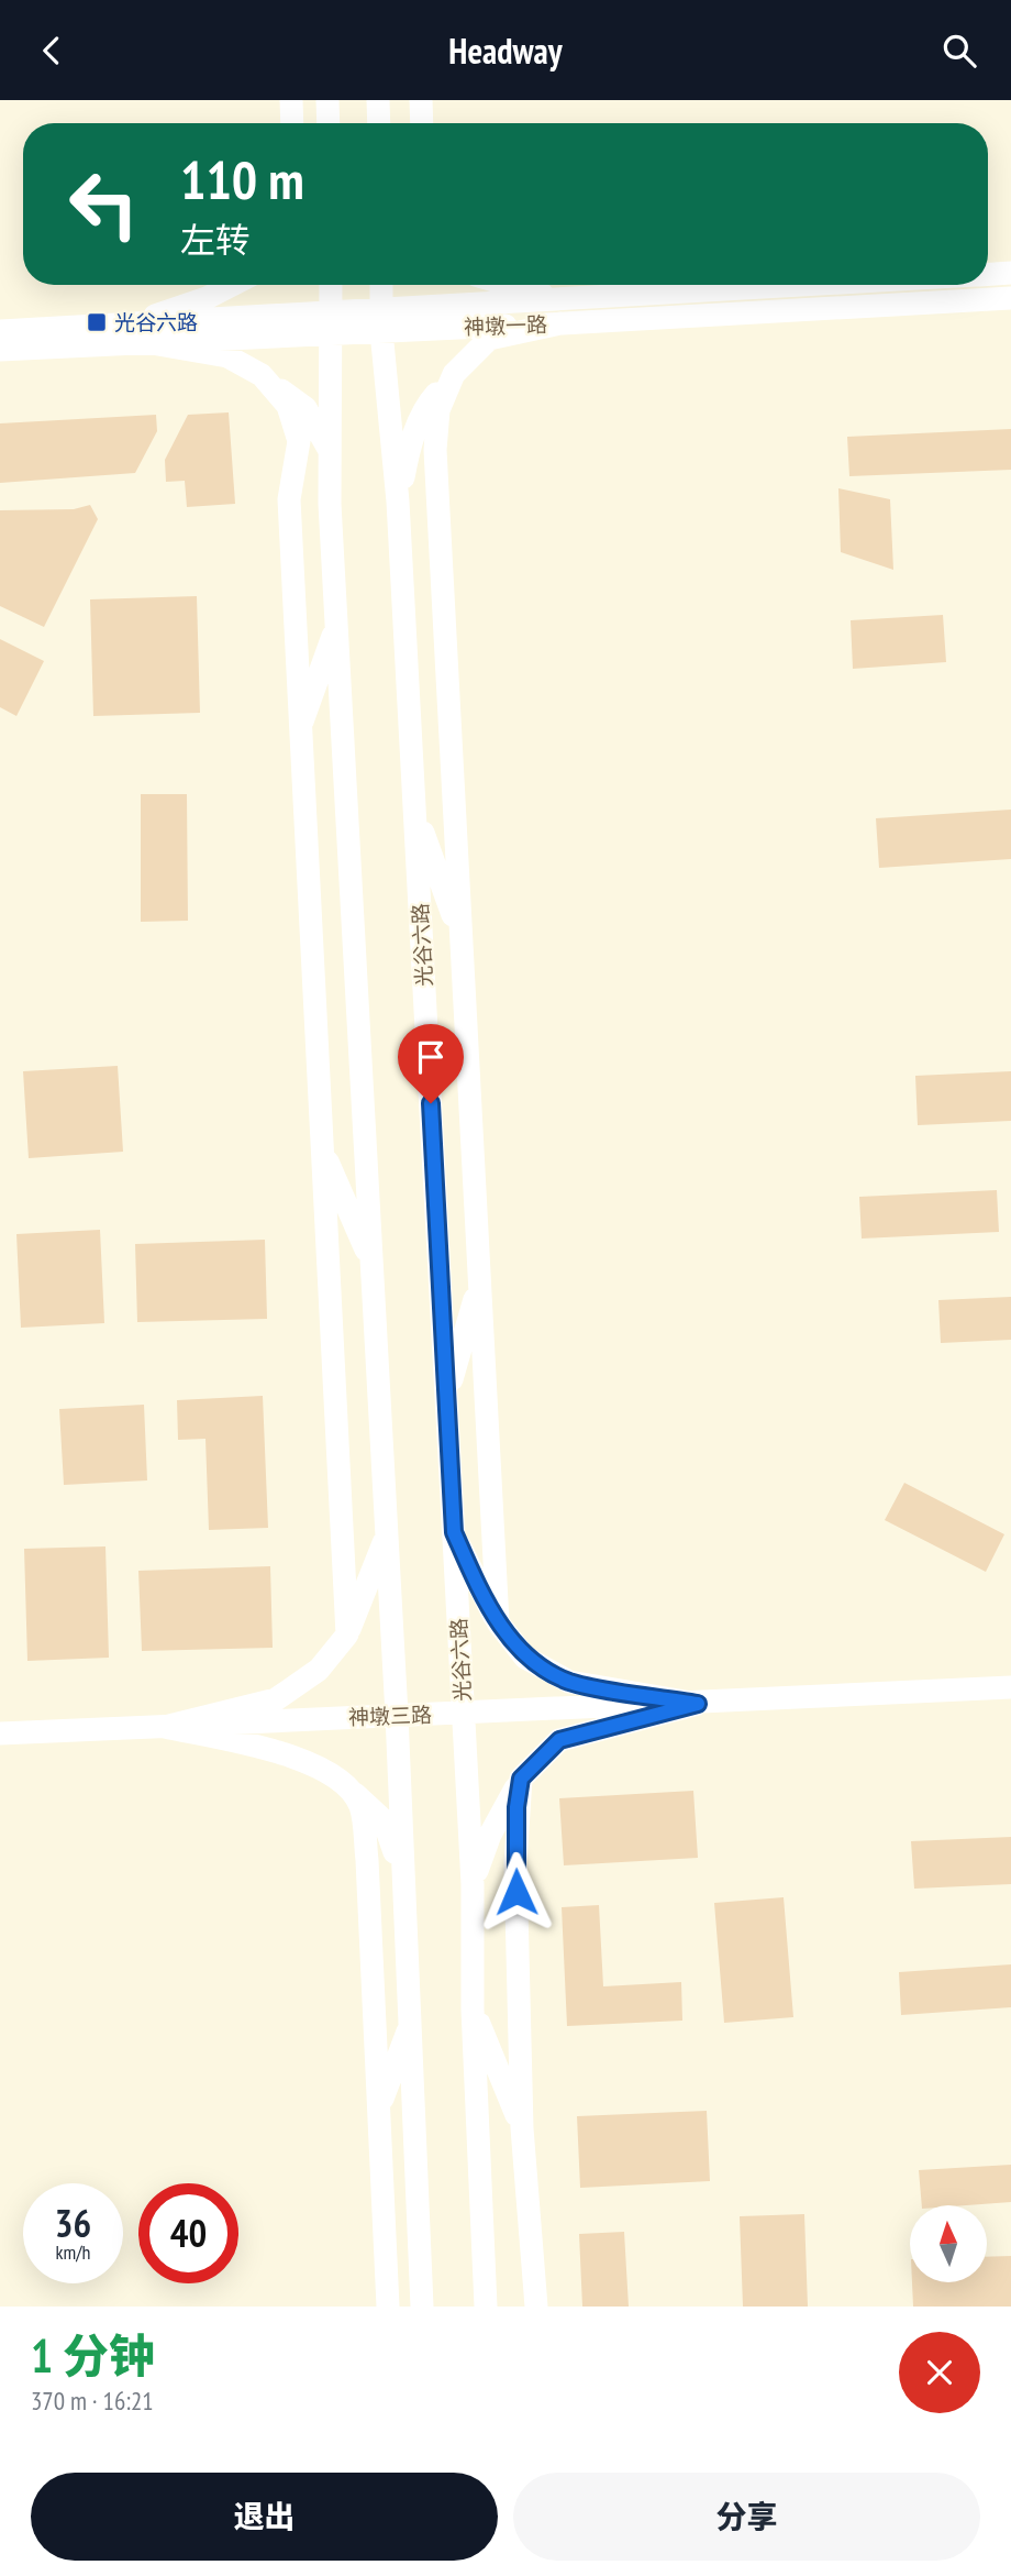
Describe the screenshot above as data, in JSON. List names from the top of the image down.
{
  "streets": {
    "main road": ["神墩一路", "光谷六路", "神墩三路"]
  },
  "crossings": [
    ["神墩一路", "光谷六路"],
    ["光谷六路", "神墩三路"]
  ],
  "places": {
    "transit": ["光谷六路"]
  },
  "north": "top",
  "page": {
    "header": "Headway",
    "turn": ["110 m", "左转"],
    "speed": "36 km/h",
    "limit": "40",
    "heading": ["1 分钟", "370 m · 16:21"],
    "buttons": ["退出", "分享"]
  }
}
